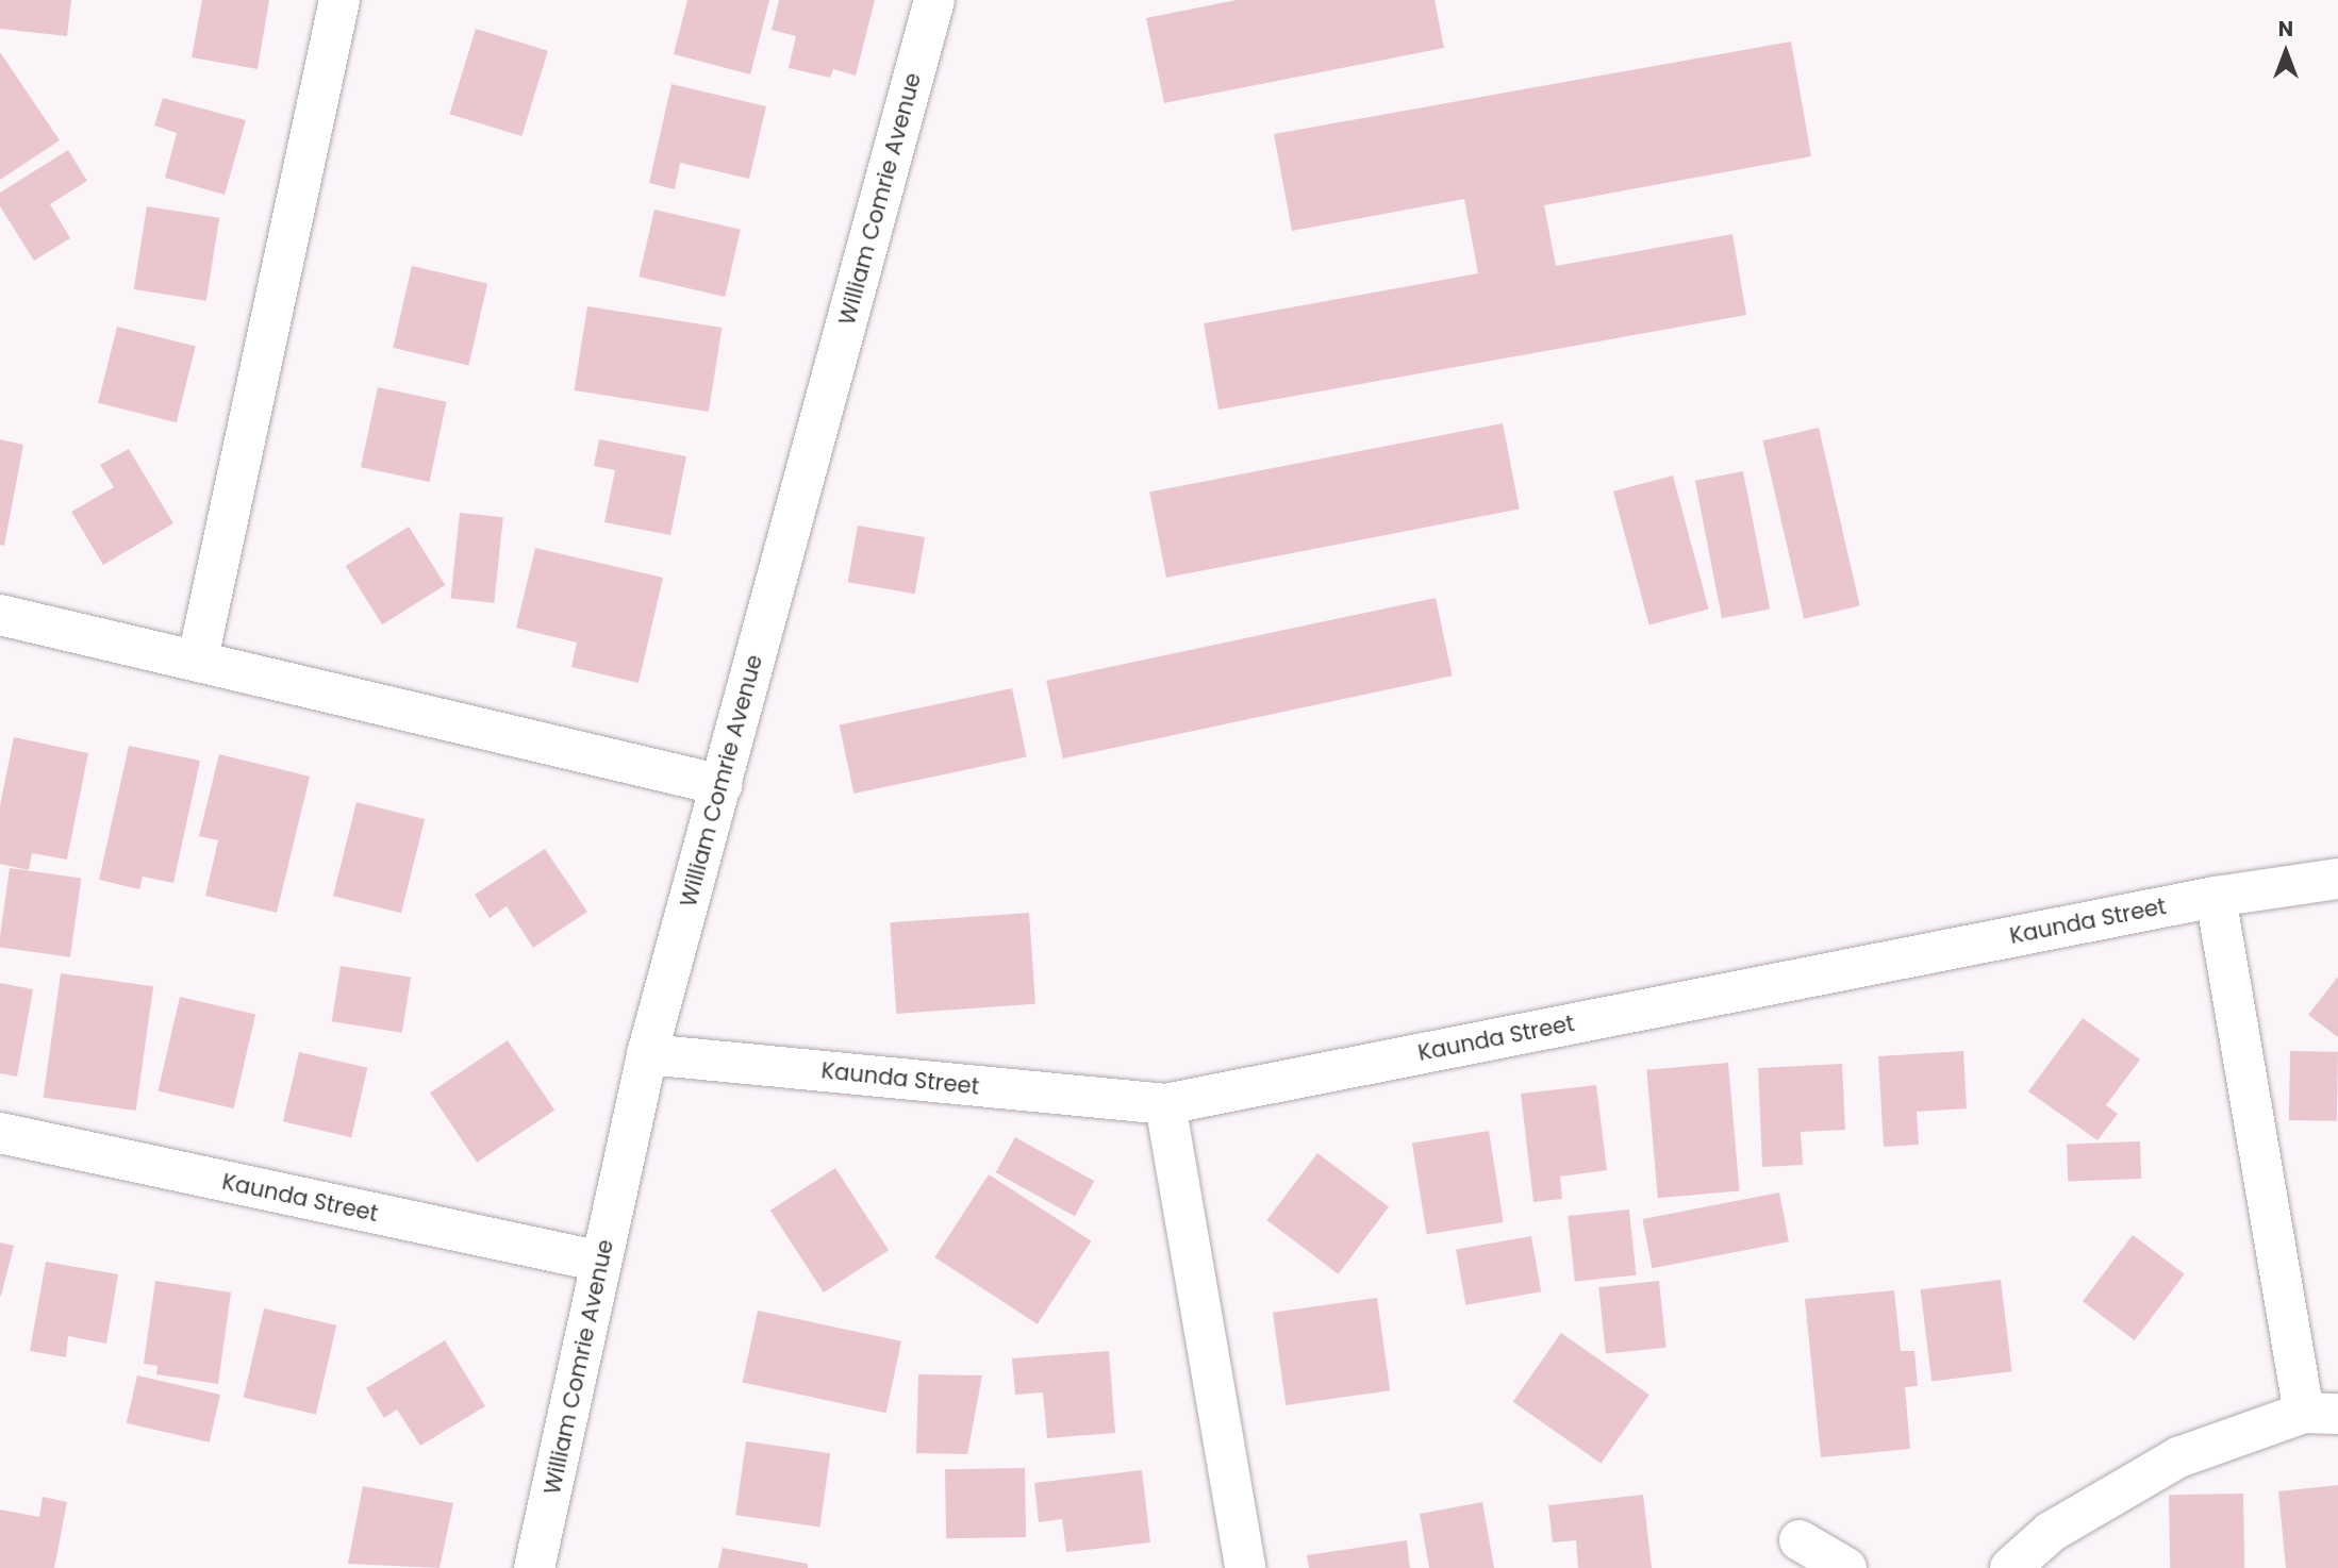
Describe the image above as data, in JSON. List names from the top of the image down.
{
  "streets": {
    "street": ["William Comrie Avenue", "Kaunda Street"]
  },
  "crossings": [
    ["William Comrie Avenue", "Kaunda Street"]
  ],
  "north": "top"
}
